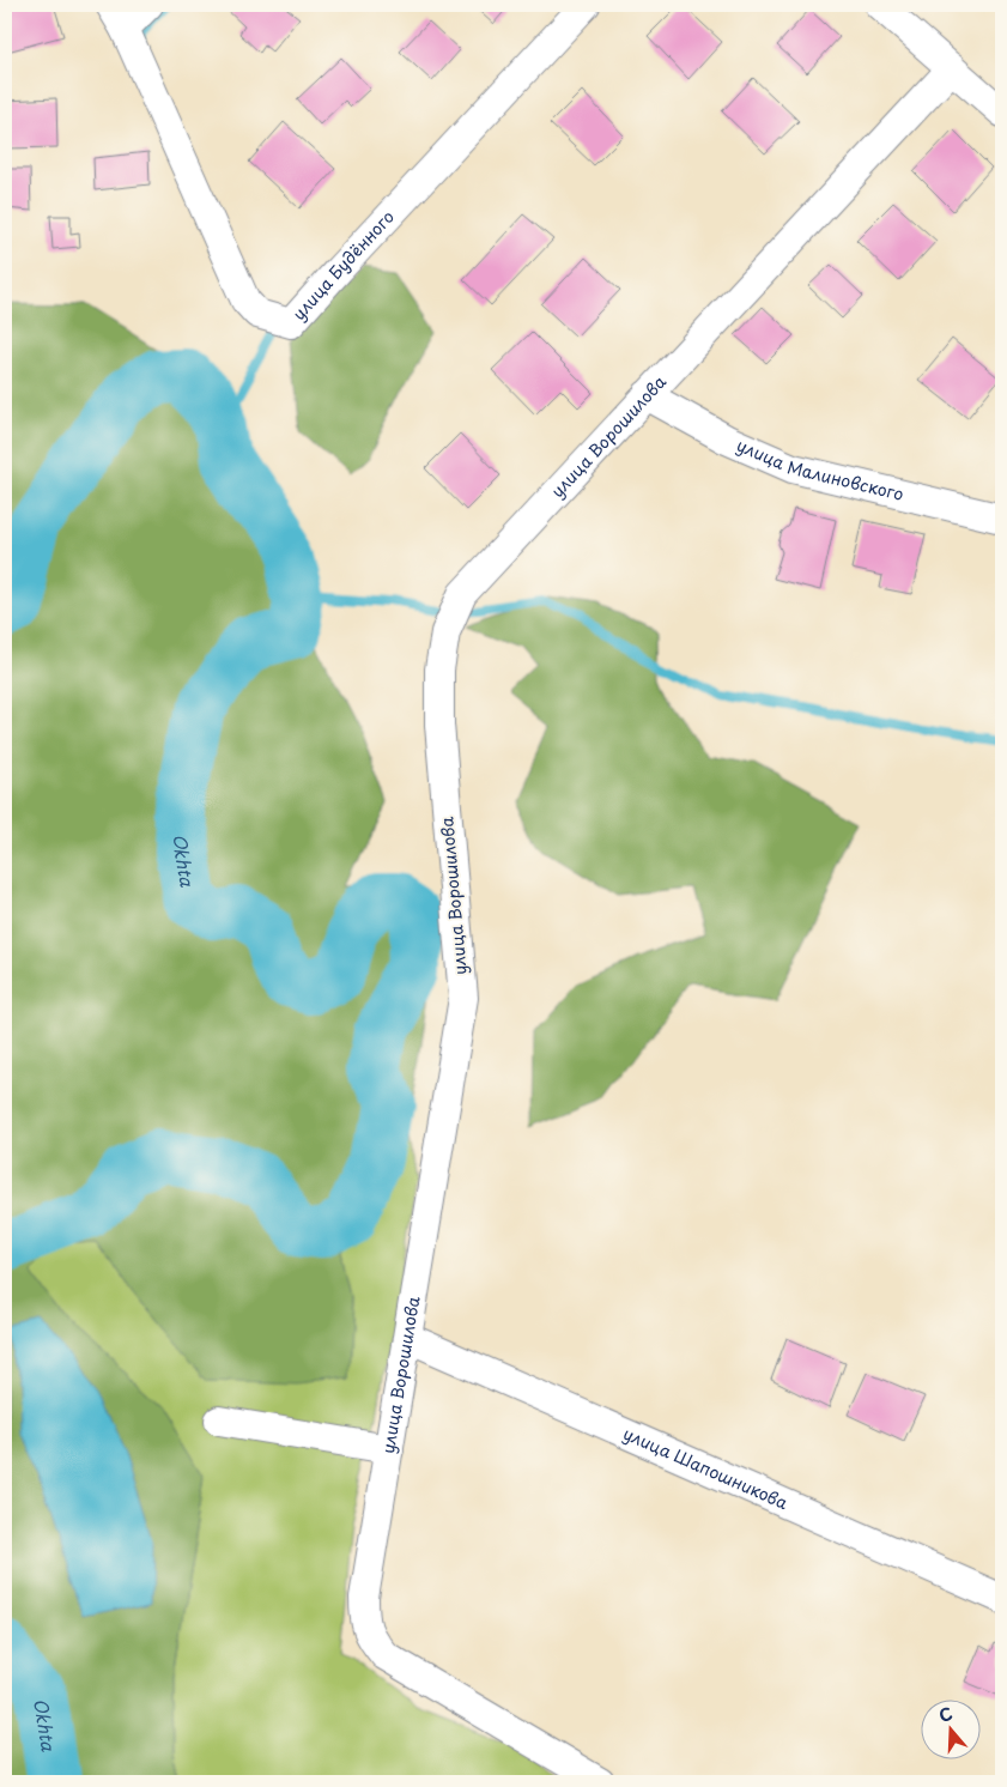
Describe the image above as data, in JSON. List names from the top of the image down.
{
  "streets": {
    "street": [
      "улица Будённого",
      "улица Ворошилова",
      "улица Малиновского",
      "улица Шапошникова"
    ]
  },
  "crossings": [
    ["улица Ворошилова", "улица Малиновского"],
    ["улица Ворошилова", "улица Шапошникова"]
  ],
  "water": ["Okhta"],
  "north": "top"
}
